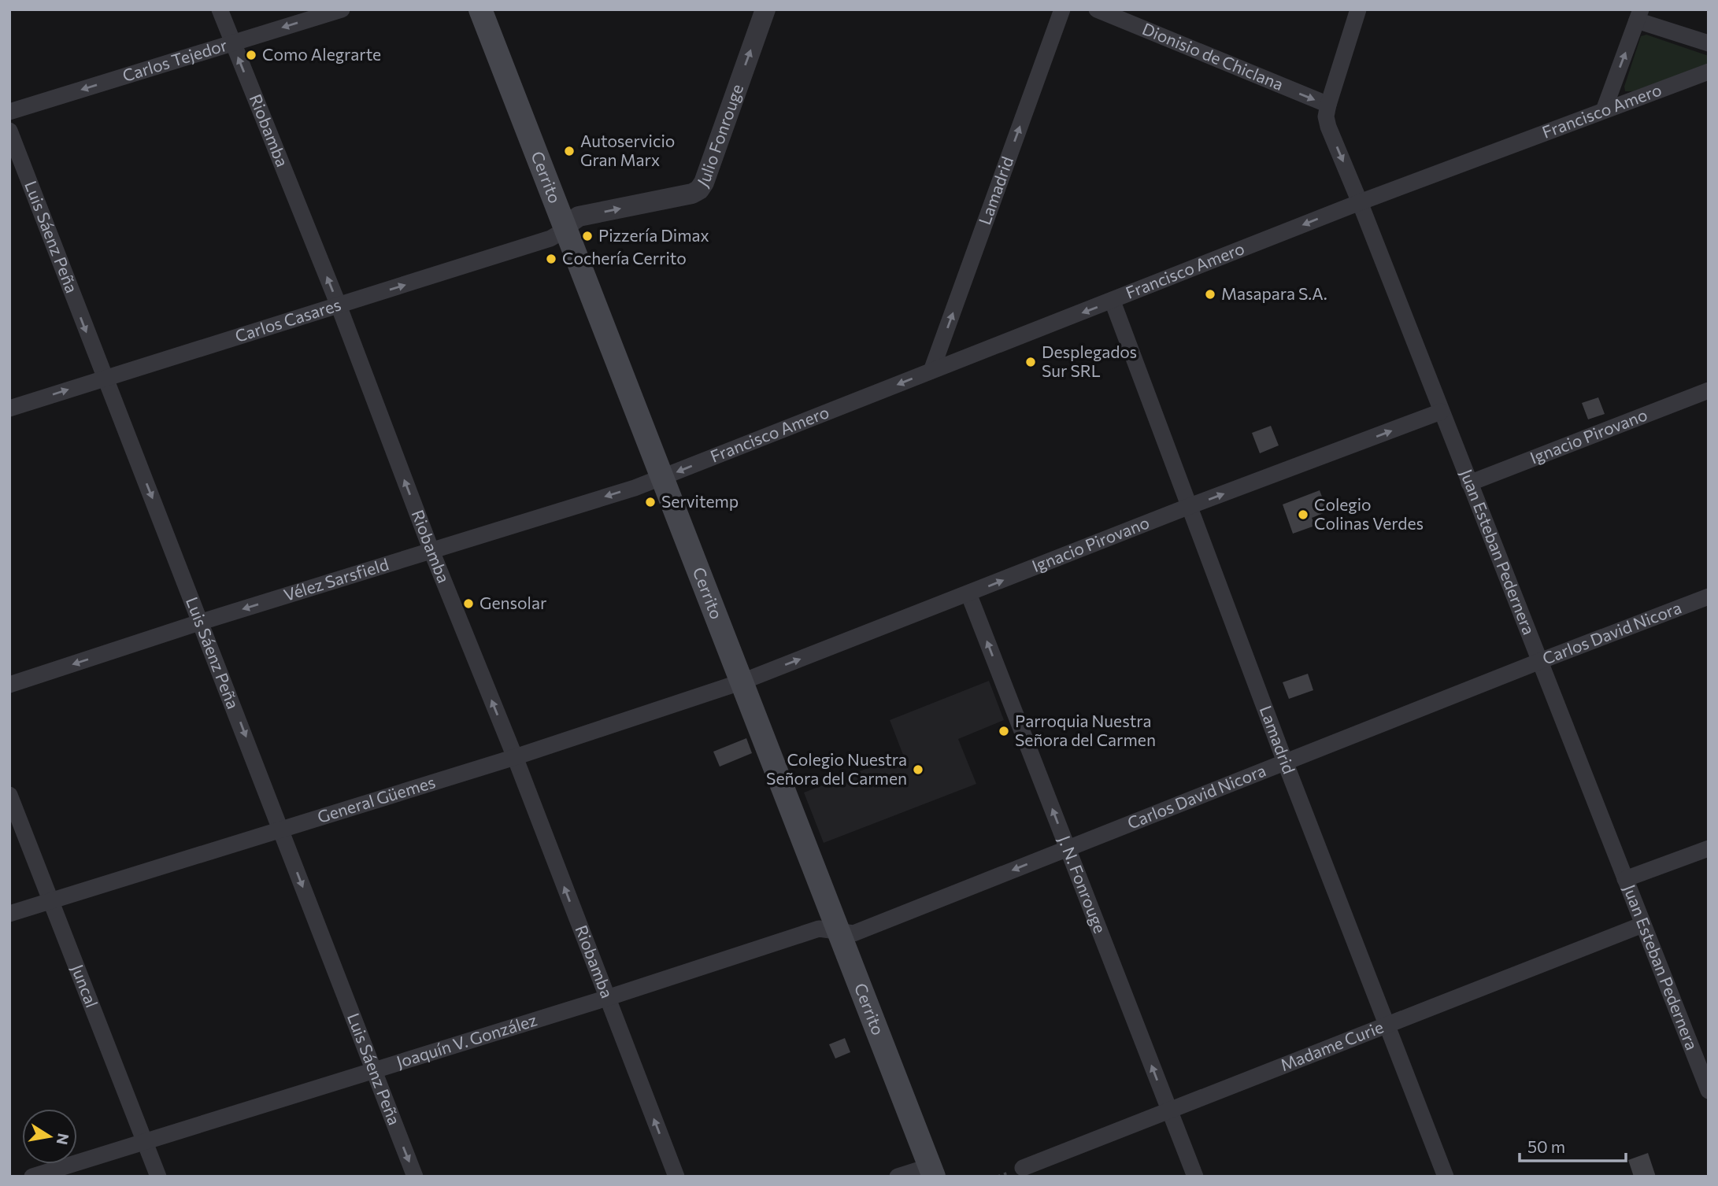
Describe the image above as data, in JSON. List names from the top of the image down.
{
  "streets": {
    "main road": ["Cerrito"],
    "street": [
      "Dionisio de Chiclana",
      "Carlos Tejedor",
      "Francisco Amero",
      "Riobamba",
      "Julio Fonrouge",
      "Lamadrid",
      "Luis Sáenz Peña",
      "Carlos Casares",
      "Ignacio Pirovano",
      "Juan Esteban Pedernera",
      "Vélez Sarsfield",
      "Carlos David Nicora",
      "General Güemes",
      "J. N. Fonrouge",
      "Juncal",
      "Joaquín V. González",
      "Madame Curie"
    ]
  },
  "crossings": [
    ["Dionisio de Chiclana", "Juan Esteban Pedernera"],
    ["Carlos Tejedor", "Riobamba"],
    ["Francisco Amero", "Cerrito"],
    ["Francisco Amero", "Lamadrid"],
    ["Francisco Amero", "Juan Esteban Pedernera"],
    ["Francisco Amero", "Vélez Sarsfield"],
    ["Riobamba", "Carlos Casares"],
    ["Riobamba", "Vélez Sarsfield"],
    ["Riobamba", "General Güemes"],
    ["Riobamba", "Joaquín V. González"],
    ["Julio Fonrouge", "Cerrito"],
    ["Julio Fonrouge", "Carlos Casares"],
    ["Cerrito", "Carlos Casares"],
    ["Cerrito", "Ignacio Pirovano"],
    ["Cerrito", "Vélez Sarsfield"],
    ["Cerrito", "Carlos David Nicora"],
    ["Cerrito", "General Güemes"],
    ["Cerrito", "Joaquín V. González"],
    ["Lamadrid", "Ignacio Pirovano"],
    ["Lamadrid", "Carlos David Nicora"],
    ["Lamadrid", "Madame Curie"],
    ["Luis Sáenz Peña", "Carlos Casares"],
    ["Luis Sáenz Peña", "Vélez Sarsfield"],
    ["Luis Sáenz Peña", "General Güemes"],
    ["Luis Sáenz Peña", "Joaquín V. González"],
    ["Ignacio Pirovano", "Juan Esteban Pedernera"],
    ["Ignacio Pirovano", "General Güemes"],
    ["Ignacio Pirovano", "J. N. Fonrouge"],
    ["Juan Esteban Pedernera", "Carlos David Nicora"],
    ["Juan Esteban Pedernera", "Madame Curie"],
    ["Carlos David Nicora", "J. N. Fonrouge"],
    ["Carlos David Nicora", "Joaquín V. González"],
    ["General Güemes", "Juncal"],
    ["J. N. Fonrouge", "Madame Curie"],
    ["Juncal", "Joaquín V. González"]
  ],
  "one_way": [
    "Dionisio de Chiclana",
    "Carlos Tejedor",
    "Francisco Amero",
    "Riobamba",
    "Julio Fonrouge",
    "Luis Sáenz Peña",
    "Carlos Casares",
    "Ignacio Pirovano",
    "Vélez Sarsfield",
    "J. N. Fonrouge"
  ],
  "places": [
    "Como Alegrarte",
    "Autoservicio Gran Marx",
    "Pizzería Dimax",
    "Cochería Cerrito",
    "Masapara S.A.",
    "Desplegados Sur SRL",
    "Servitemp",
    "Colegio Colinas Verdes",
    "Gensolar",
    "Parroquia Nuestra Señora del Carmen",
    "Colegio Nuestra Señora del Carmen"
  ],
  "scale_bar": "50 m",
  "north": "right"
}
